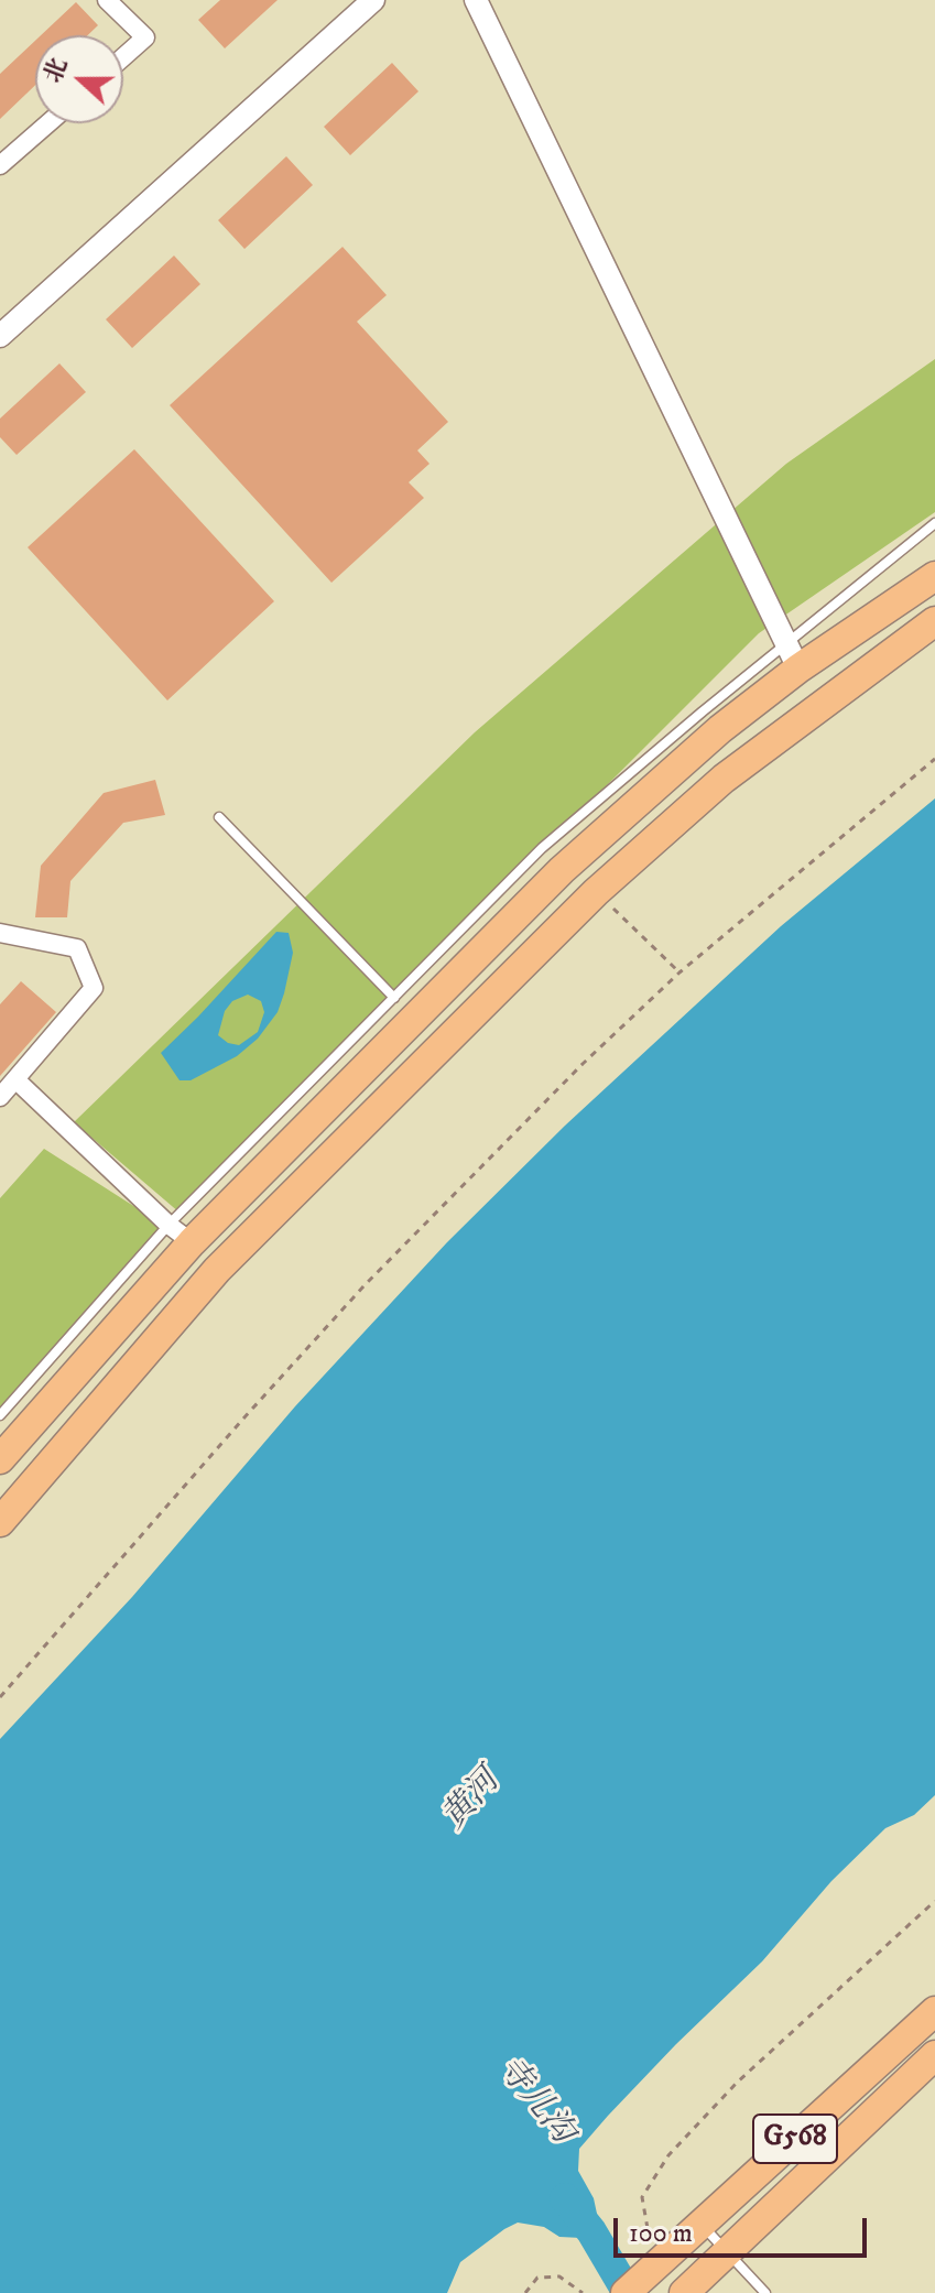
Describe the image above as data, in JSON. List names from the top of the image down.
{
  "streets": {
    "main road": ["G568"]
  },
  "water": ["黄河", "寺儿沟"],
  "scale_bar": "100 m",
  "north": "left"
}
